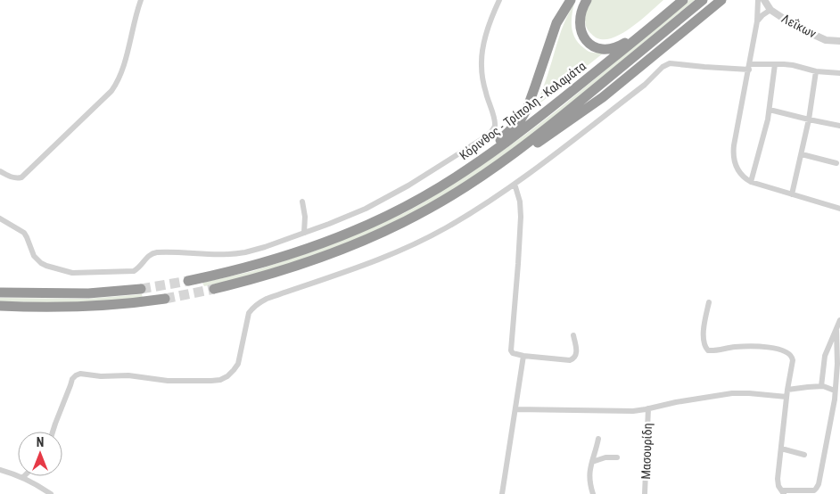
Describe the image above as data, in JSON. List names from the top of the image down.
{
  "streets": {
    "highway": ["Κόρινθος - Τρίπολη - Καλαμάτα"],
    "street": ["Λεΐκων", "Μασουρίδη"]
  },
  "north": "top"
}
